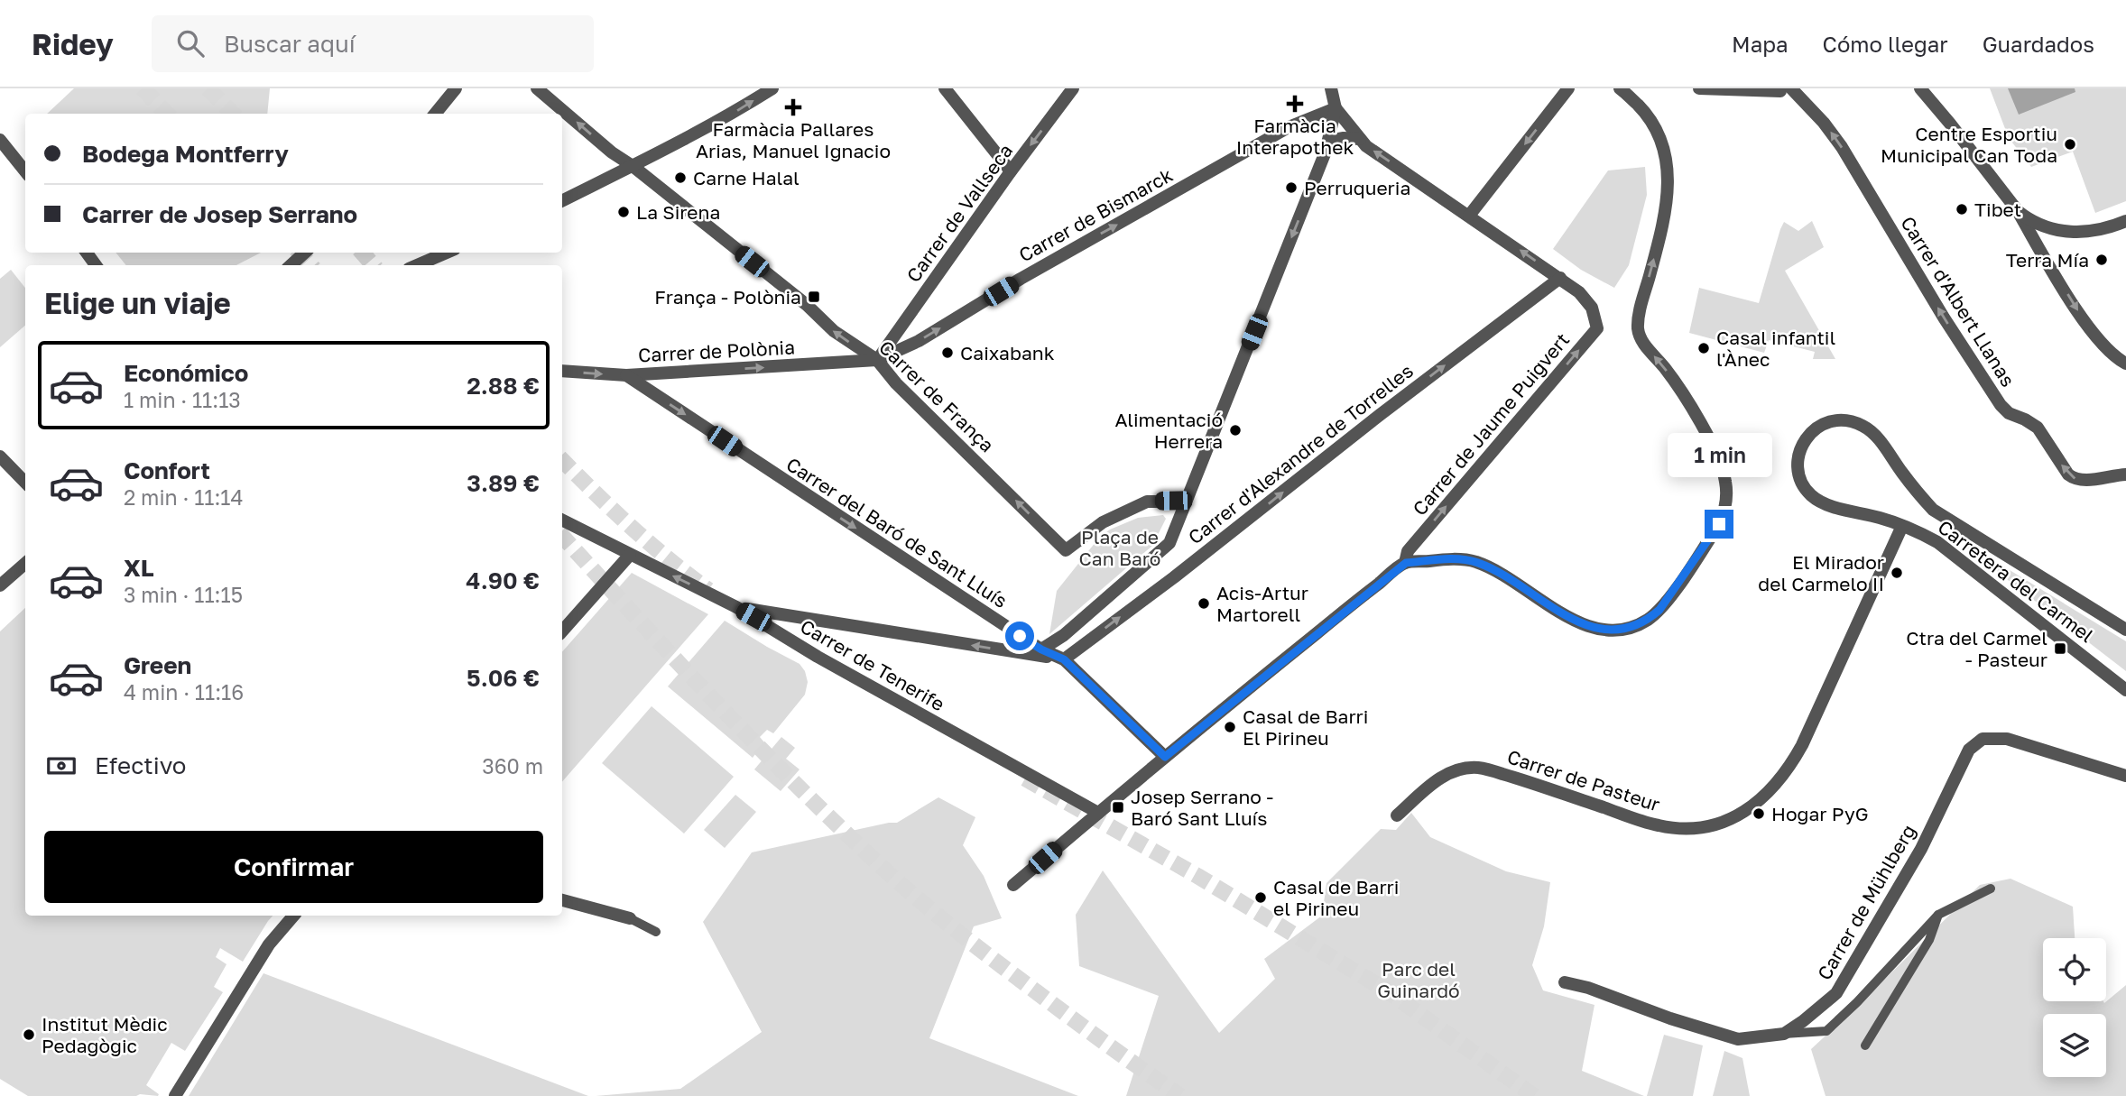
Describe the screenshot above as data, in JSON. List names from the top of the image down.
{
  "streets": {
    "street": [
      "Carrer de Vallseca",
      "Carrer de Bismarck",
      "Carrer d'Albert Llanas",
      "Carrer de Polònia",
      "Carrer de França",
      "Carrer de Jaume Puigvert",
      "Carrer d'Alexandre de Torrelles",
      "Carrer del Baró de Sant Lluís",
      "Carretera del Carmel",
      "Carrer de Tenerife",
      "Carrer de Pasteur",
      "Carrer de Mühlberg"
    ]
  },
  "crossings": [
    ["Carrer de Vallseca", "Carrer de Bismarck"],
    ["Carrer de Vallseca", "Carrer de Polònia"],
    ["Carrer de Vallseca", "Carrer de França"],
    ["Carrer de Bismarck", "Carrer de Polònia"],
    ["Carrer de Bismarck", "Carrer de França"],
    ["Carrer de Polònia", "Carrer de França"],
    ["Carrer de Polònia", "Carrer del Baró de Sant Lluís"],
    ["Carrer de Jaume Puigvert", "Carrer d'Alexandre de Torrelles"],
    ["Carrer d'Alexandre de Torrelles", "Carrer del Baró de Sant Lluís"],
    ["Carretera del Carmel", "Carrer de Pasteur"]
  ],
  "one_way": [
    "Carrer de Bismarck",
    "Carrer de Polònia",
    "Carrer de França",
    "Carrer de Jaume Puigvert"
  ],
  "parks": ["Plaça de Can Baró", "Parc del Guinardó"],
  "places": {
    "health": ["Farmàcia Interapothek", "Farmàcia Pallares Arias, Manuel Ignacio"],
    "other": [
      "Centre Esportiu Municipal Can Toda",
      "Carne Halal",
      "Perruqueria",
      "Tibet",
      "La Sirena",
      "Terra Mía",
      "Casal infantil l'Ànec",
      "Caixabank",
      "Alimentació Herrera",
      "El Mirador del Carmelo II",
      "Acis-Artur Martorell",
      "Casal de Barri El Pirineu",
      "Hogar PyG",
      "Casal de Barri el Pirineu",
      "Institut Mèdic Pedagògic"
    ],
    "transit": ["França - Polònia", "Ctra del Carmel - Pasteur", "Josep Serrano - Baró Sant Lluís"]
  },
  "page": {
    "header": "Ridey",
    "search": "Buscar aquí",
    "nav": ["Mapa", "Cómo llegar", "Guardados"],
    "banner": ["Bodega Montferry", "Carrer de Josep Serrano"],
    "heading": "Elige un viaje",
    "list": [
      {
        "name": "Económico",
        "note": "1 min · 11:13",
        "value": "2.88 €"
      },
      {
        "name": "Confort",
        "note": "2 min · 11:14",
        "value": "3.89 €"
      },
      {
        "name": "XL",
        "note": "3 min · 11:15",
        "value": "4.90 €"
      },
      {
        "name": "Green",
        "note": "4 min · 11:16",
        "value": "5.06 €"
      }
    ],
    "bubble": "1 min",
    "pay": ["Efectivo", "360 m"],
    "buttons": "Confirmar"
  }
}
